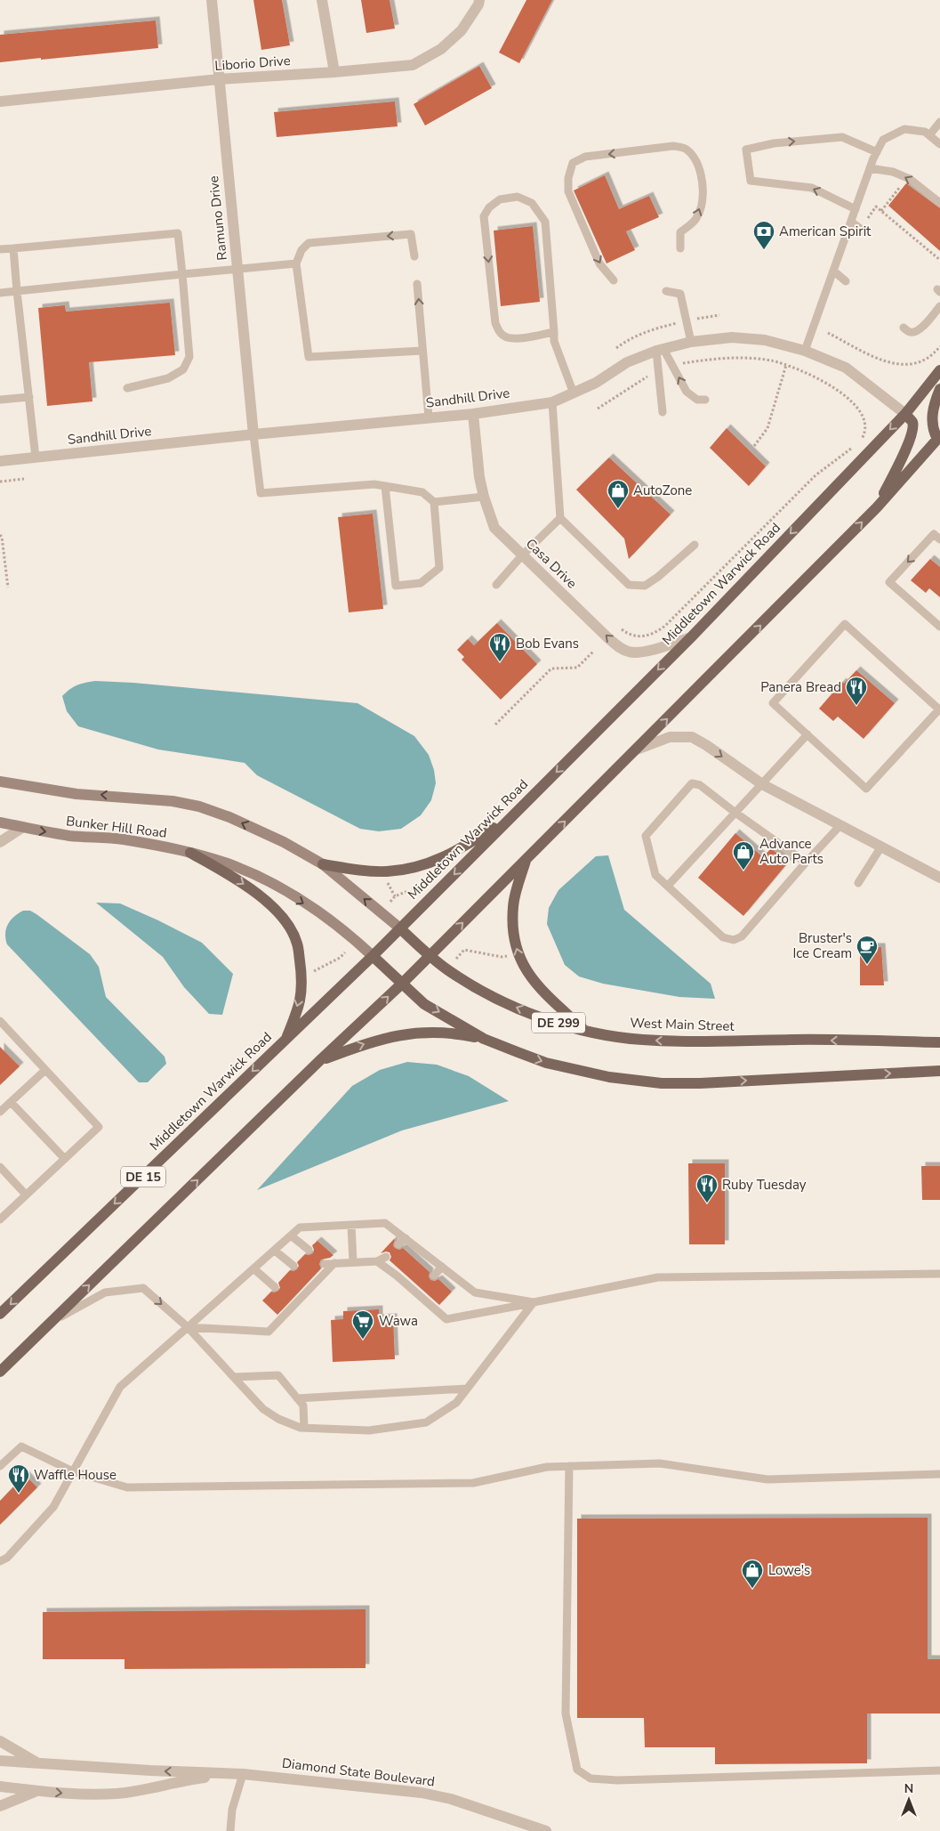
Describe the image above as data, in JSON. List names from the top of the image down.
{
  "streets": {
    "main road": [
      "Middletown Warwick Road",
      "Bunker Hill Road",
      "DE 299",
      "West Main Street",
      "DE 15"
    ],
    "street": [
      "Liborio Drive",
      "Ramuno Drive",
      "Sandhill Drive",
      "Casa Drive",
      "Diamond State Boulevard"
    ]
  },
  "crossings": [
    ["Liborio Drive", "Ramuno Drive"],
    ["Ramuno Drive", "Sandhill Drive"],
    ["Sandhill Drive", "Casa Drive"],
    ["Sandhill Drive", "Middletown Warwick Road"],
    ["Casa Drive", "Middletown Warwick Road"],
    ["Middletown Warwick Road", "Bunker Hill Road"],
    ["Middletown Warwick Road", "West Main Street"],
    ["Middletown Warwick Road", "DE 15"],
    ["Bunker Hill Road", "DE 15"],
    ["West Main Street", "DE 15"]
  ],
  "places": {
    "bank": ["American Spirit"],
    "shop": ["AutoZone", "Advance Auto Parts", "Lowe's"],
    "restaurant": [
      "Bob Evans",
      "Panera Bread",
      "Ruby Tuesday",
      "Waffle House"
    ],
    "cafe": ["Bruster's Ice Cream"],
    "supermarket": ["Wawa"]
  },
  "north": "top"
}
